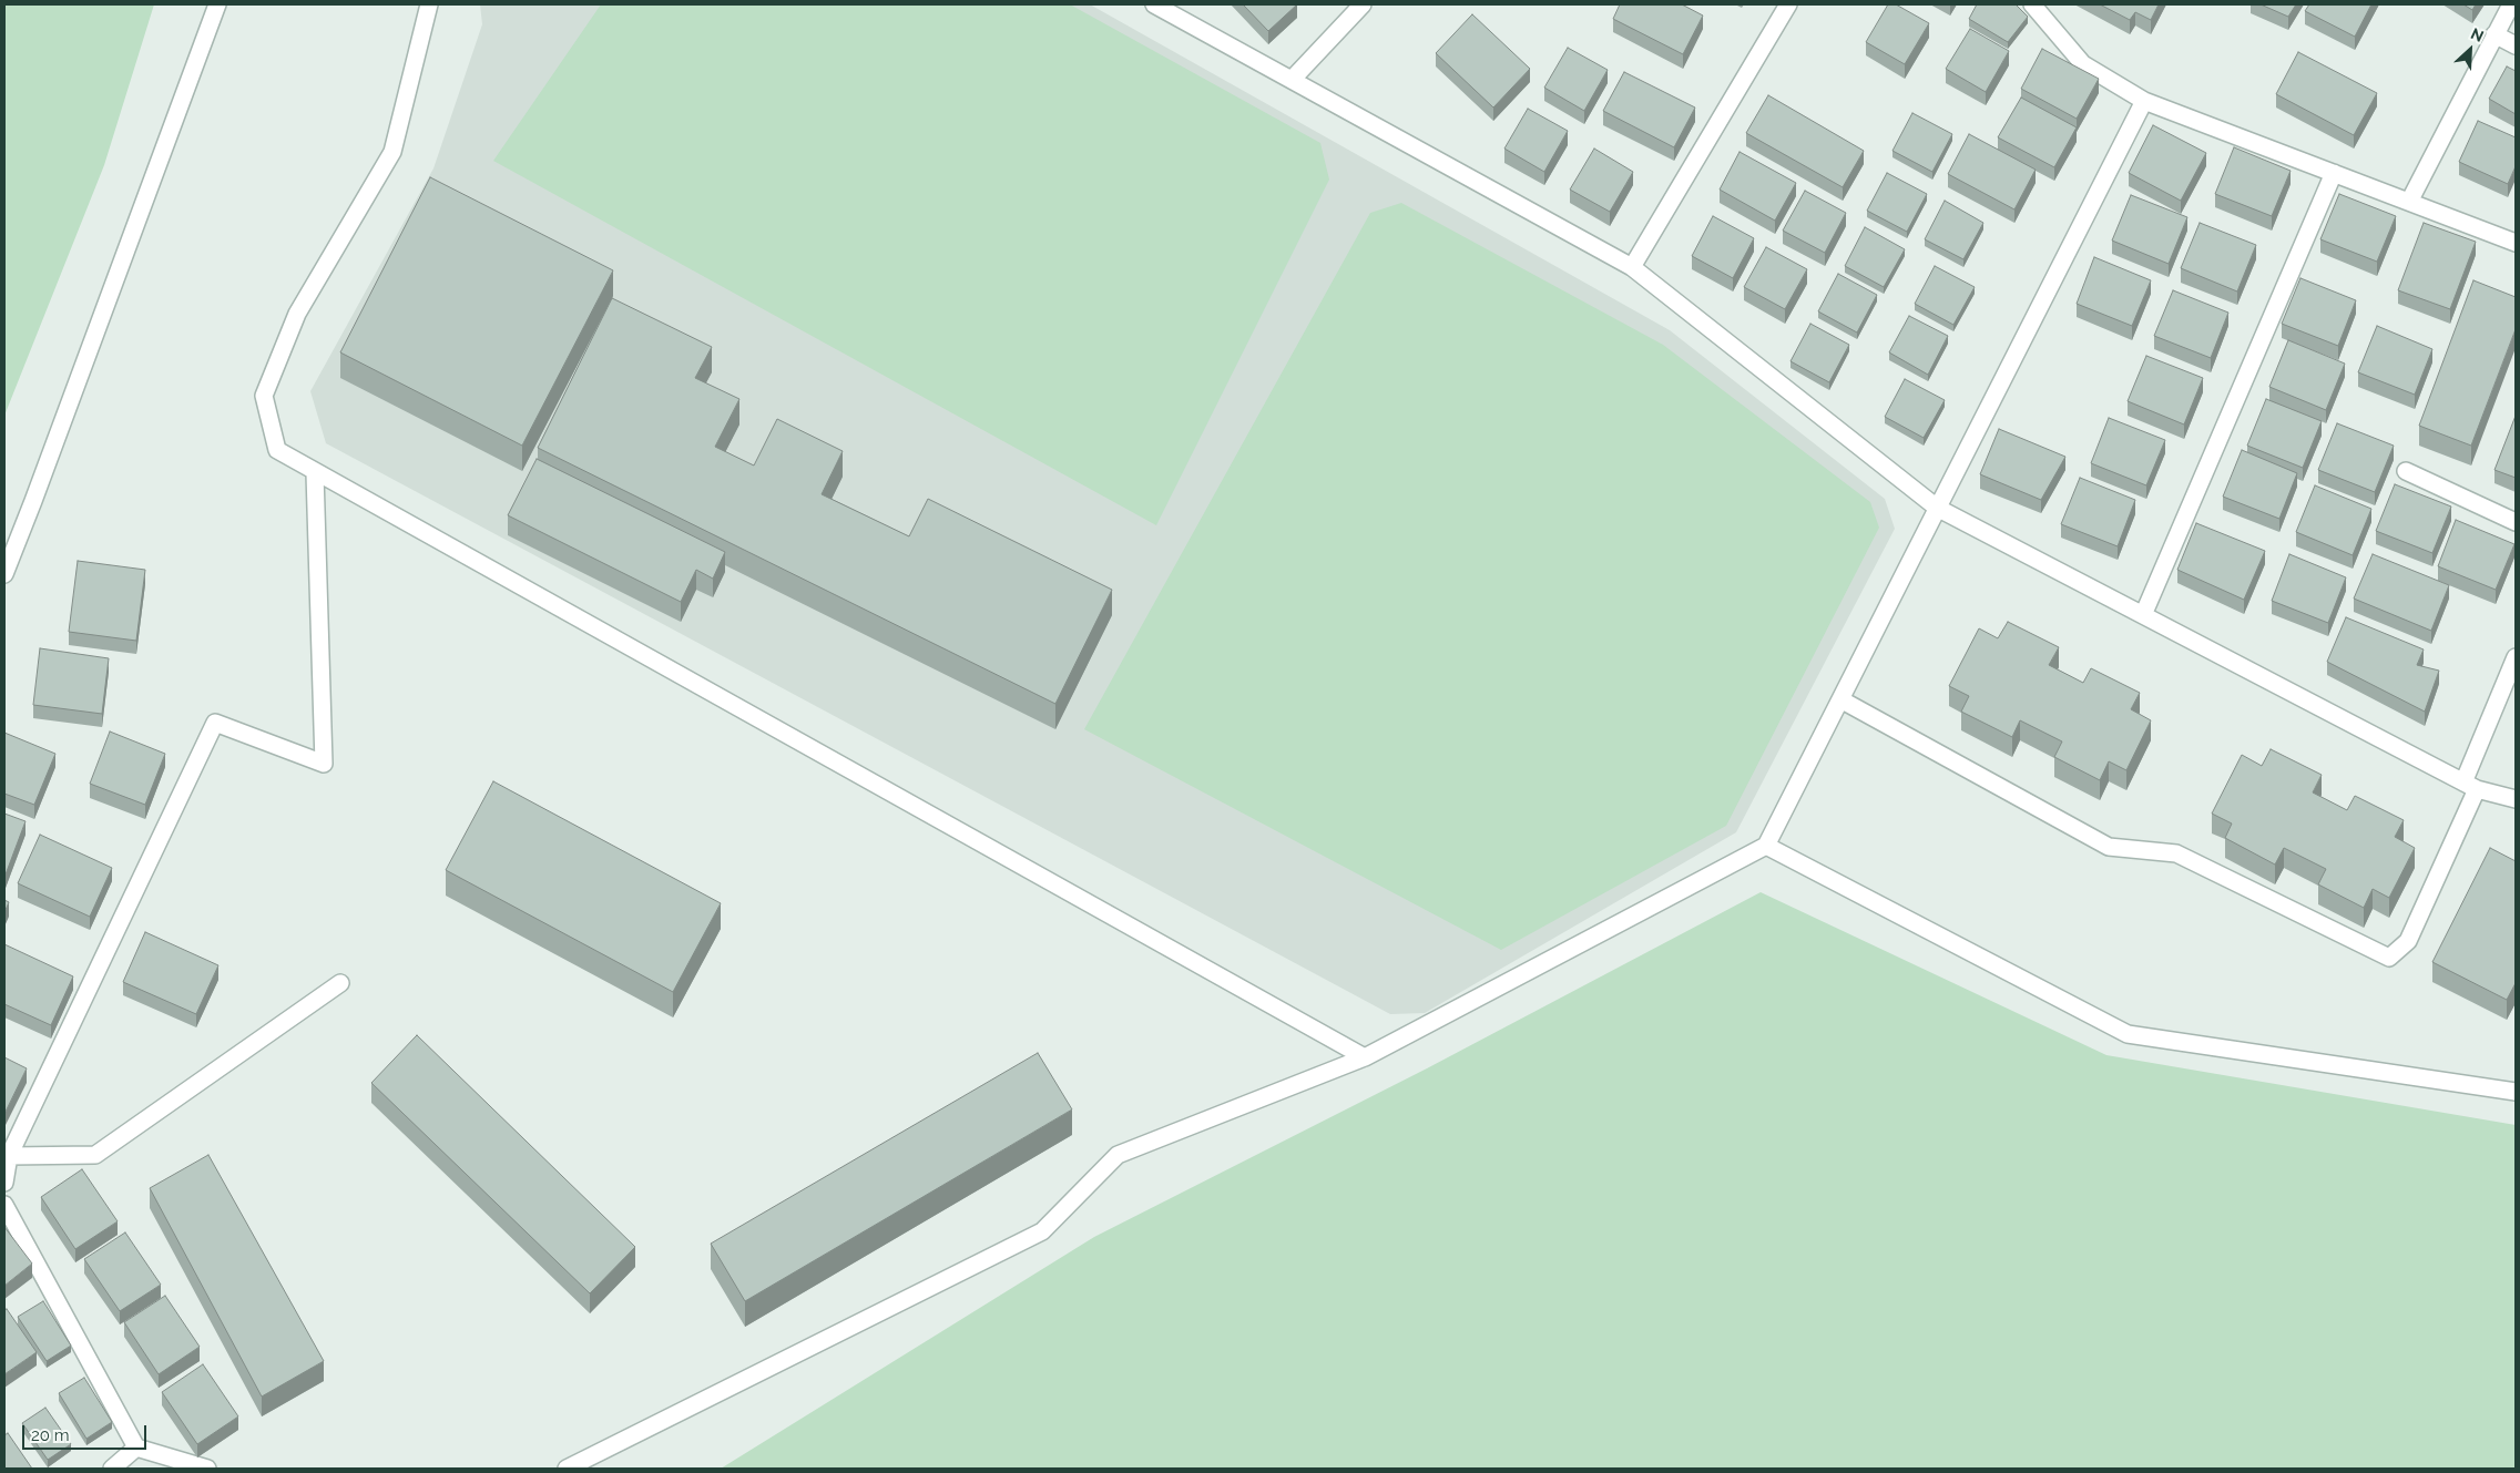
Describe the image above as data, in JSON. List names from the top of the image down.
{
  "scale_bar": "20 m",
  "north": "top right"
}
